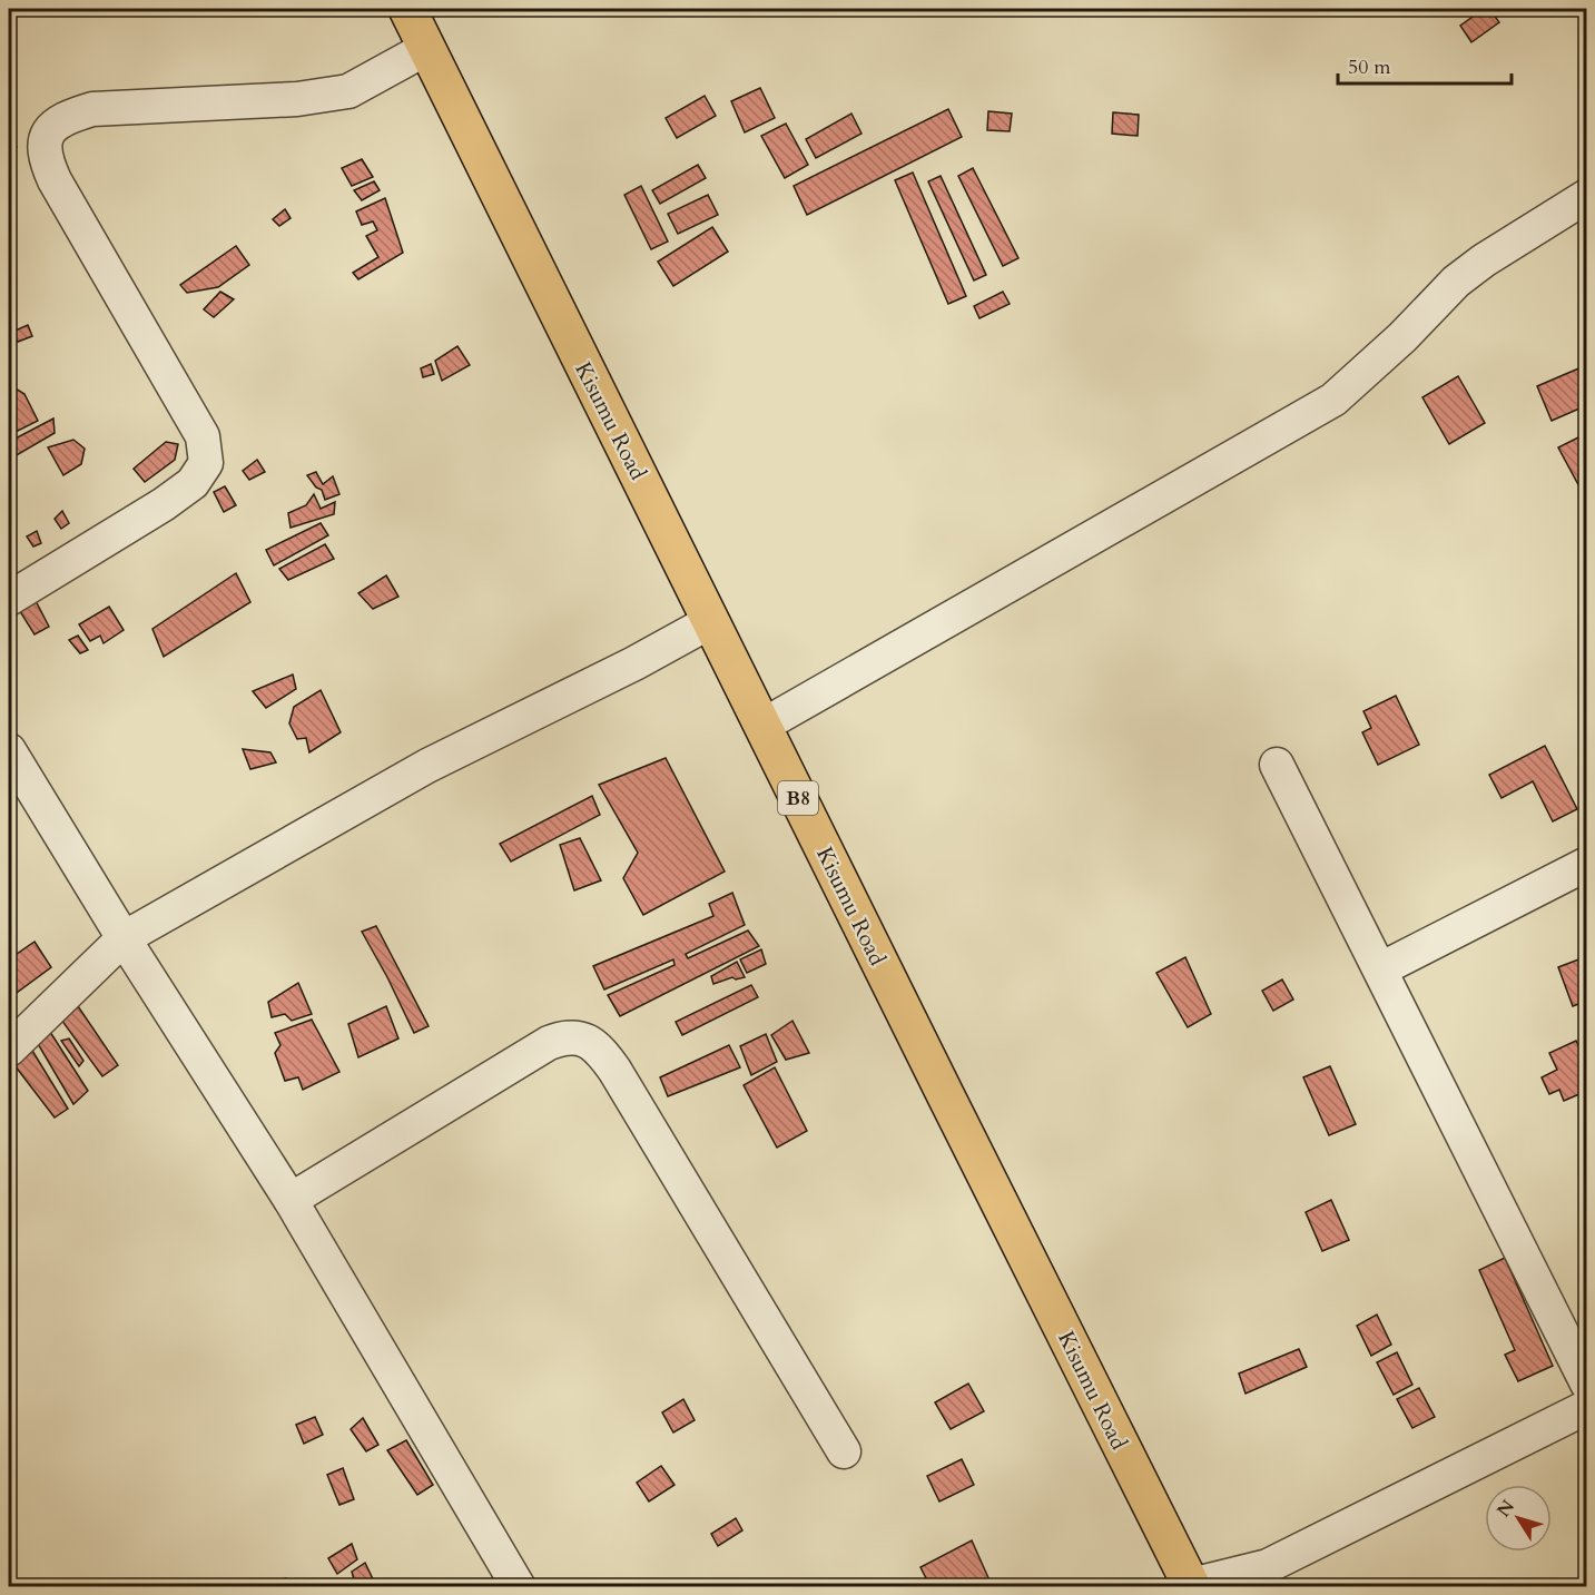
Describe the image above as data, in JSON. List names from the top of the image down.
{
  "streets": {
    "highway": ["Kisumu Road", "B8"]
  },
  "scale_bar": "50 m",
  "north": "top left"
}
